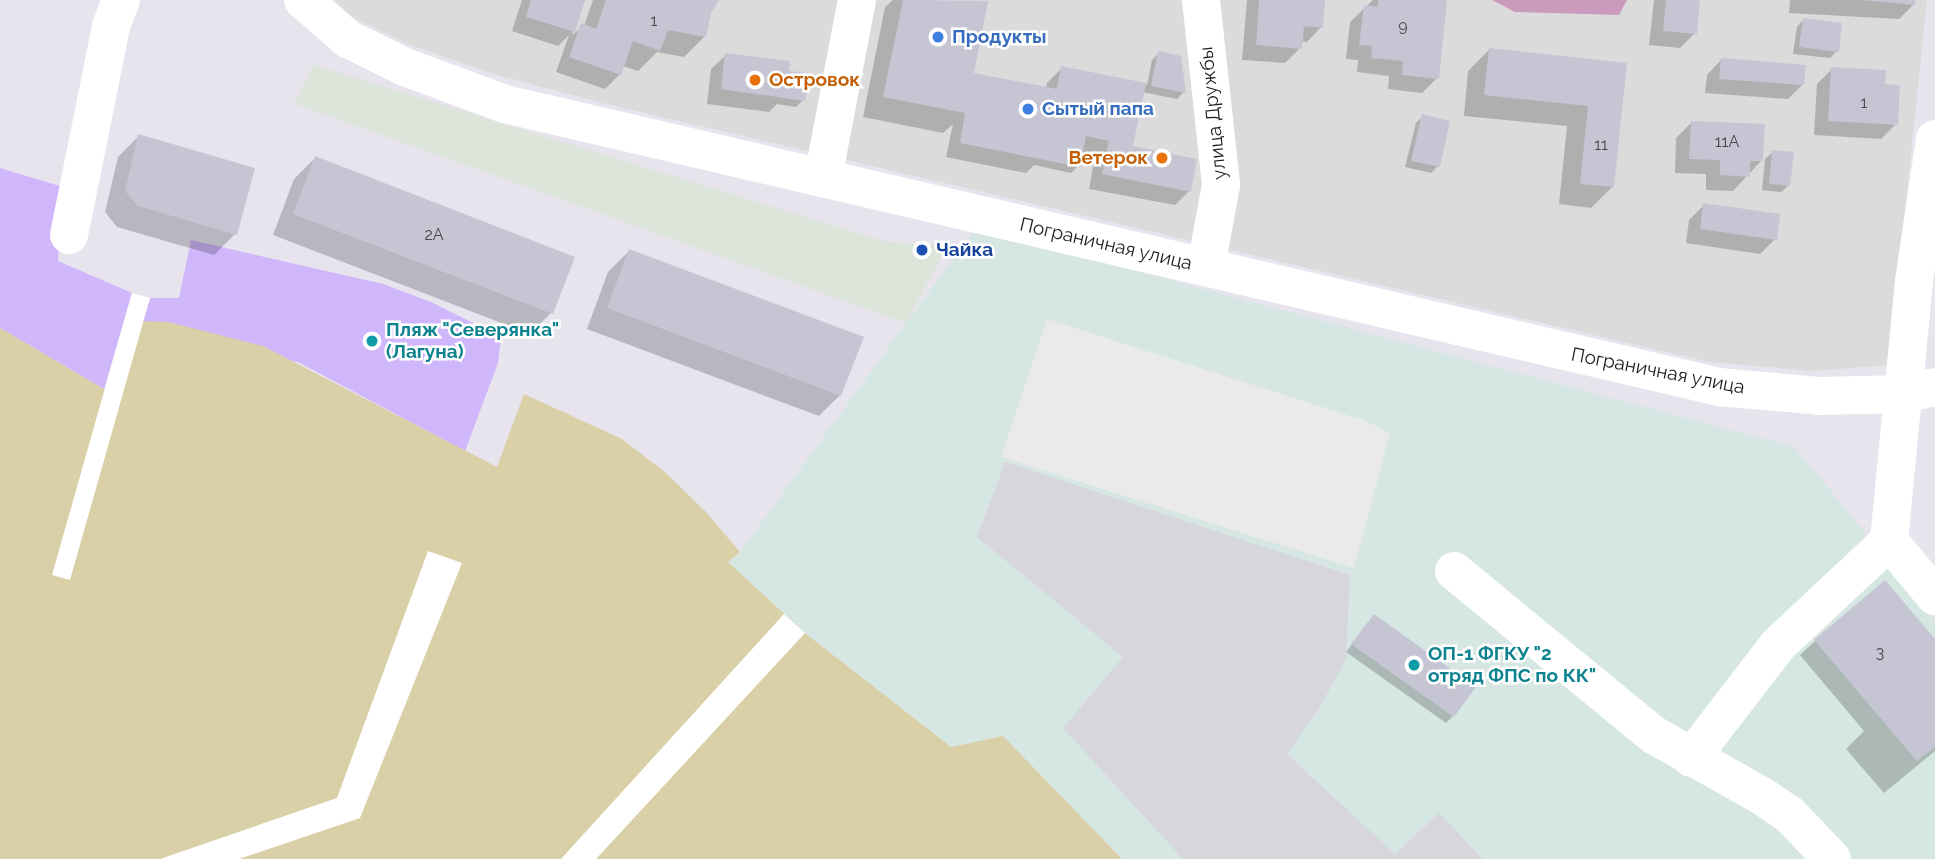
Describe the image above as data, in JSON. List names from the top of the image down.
{
  "streets": {
    "street": ["улица Дружбы", "Пограничная улица"]
  },
  "crossings": [
    ["улица Дружбы", "Пограничная улица"]
  ],
  "places": [
    "Продукты",
    "Островок",
    "Сытый папа",
    "Ветерок",
    "Чайка",
    "Пляж \"Северянка\" (Лагуна)",
    "ОП-1 ФГКУ \"2 отряд ФПС по КК\""
  ],
  "house_numbers": [
    "1",
    "9",
    "1",
    "11А",
    "11",
    "2А",
    "3"
  ]
}
